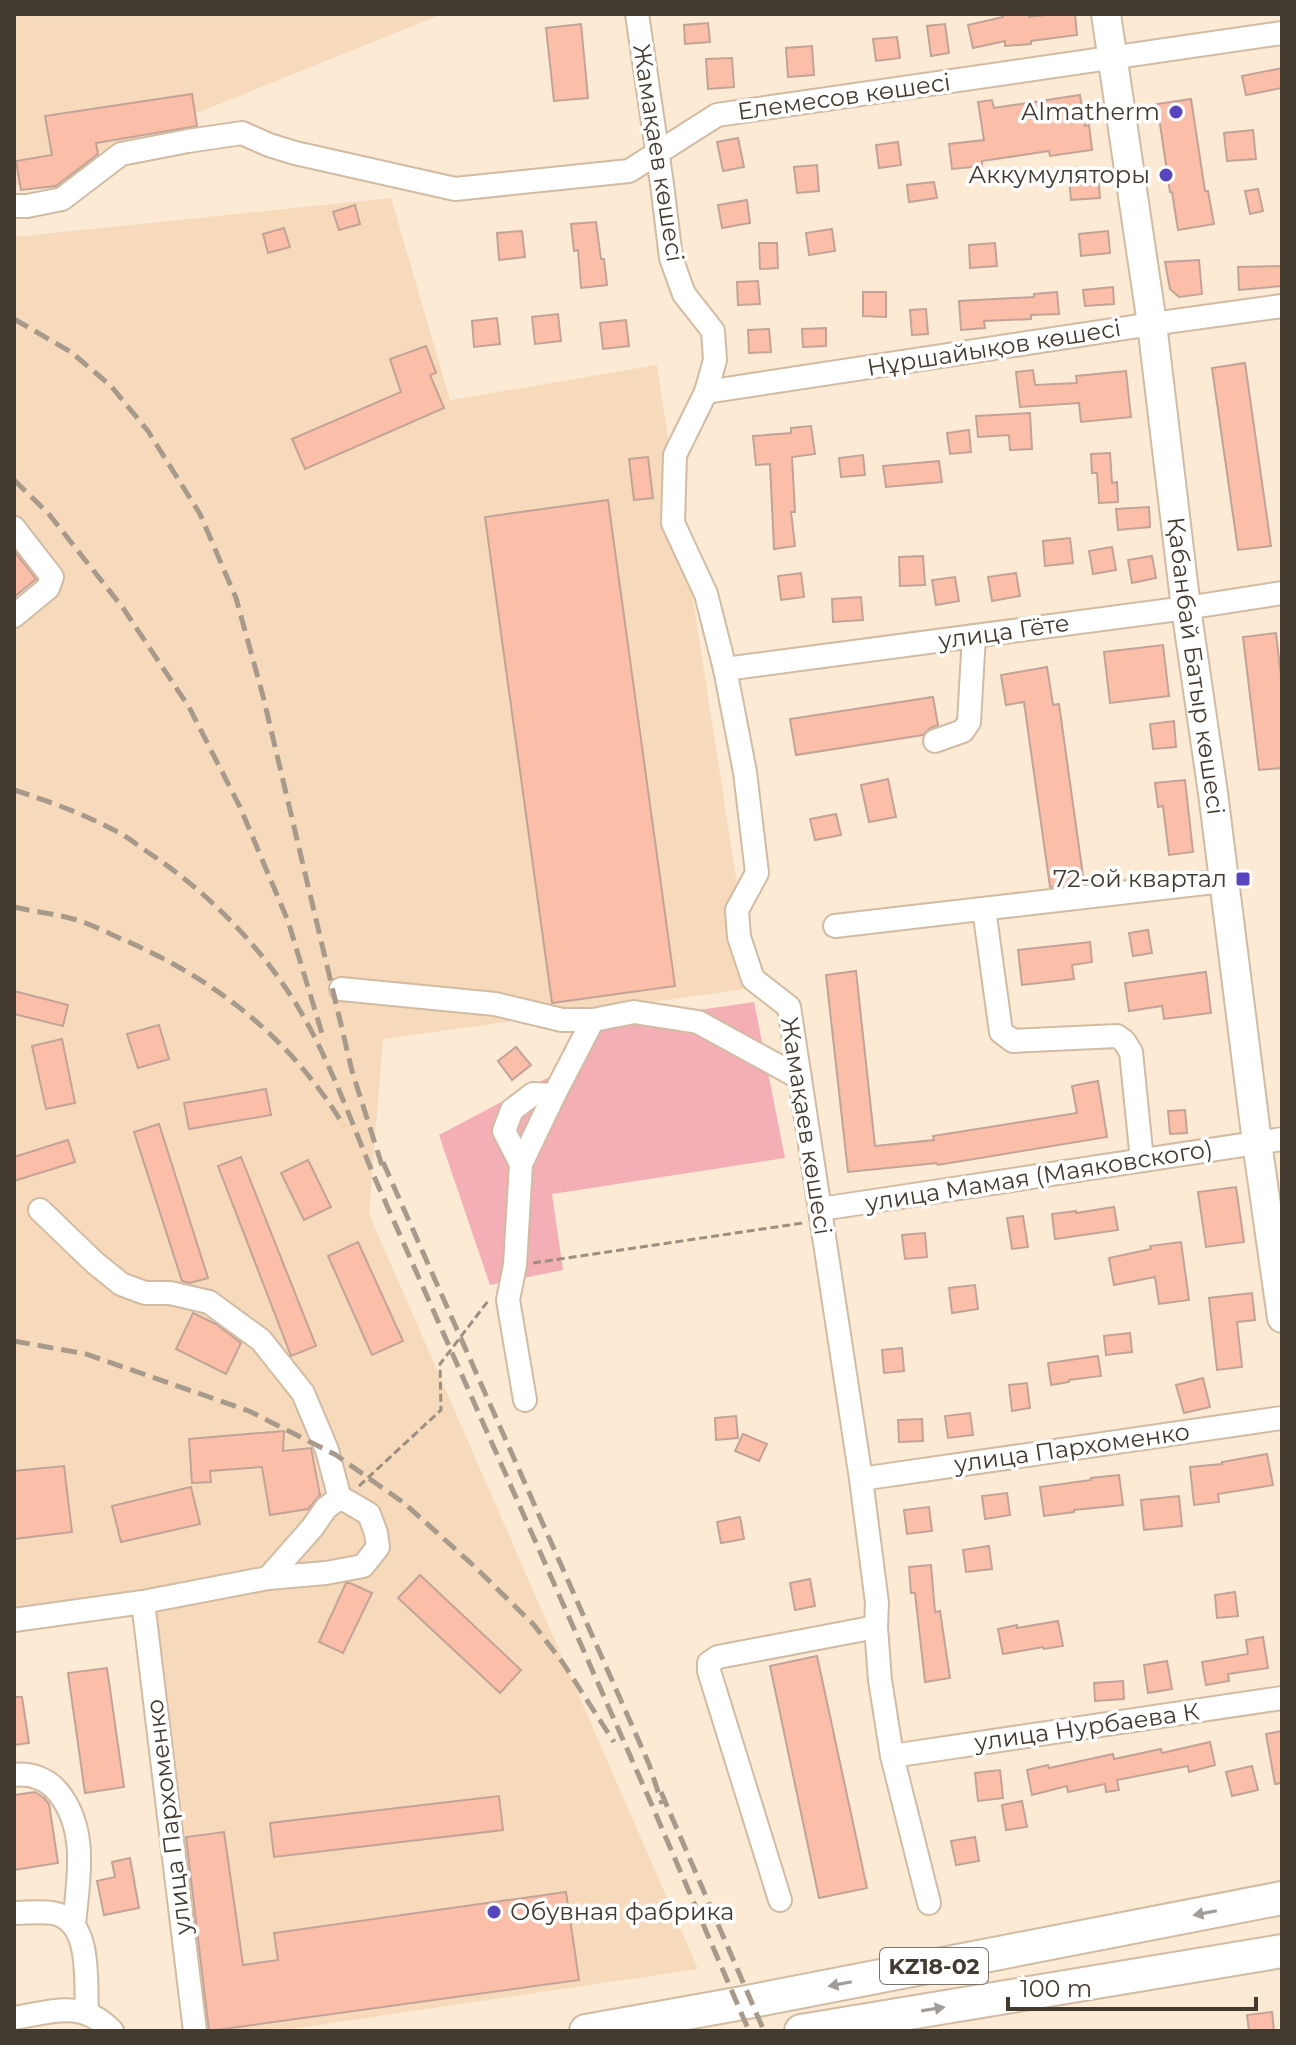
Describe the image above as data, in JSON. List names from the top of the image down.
{
  "streets": {
    "highway": ["KZ18-02"],
    "main road": ["Қабанбай Батыр көшесі"],
    "street": [
      "Елемесов көшесі",
      "Жамақаев көшесі",
      "Нұршайықов көшесі",
      "улица Гёте",
      "улица Мамая (Маяковского)",
      "улица Пархоменко",
      "улица Нурбаева К"
    ]
  },
  "crossings": [
    ["Елемесов көшесі", "Жамақаев көшесі"],
    ["Елемесов көшесі", "Қабанбай Батыр көшесі"],
    ["Жамақаев көшесі", "Нұршайықов көшесі"],
    ["Жамақаев көшесі", "улица Гёте"],
    ["Жамақаев көшесі", "улица Мамая (Маяковского)"],
    ["Жамақаев көшесі", "улица Пархоменко"],
    ["Жамақаев көшесі", "улица Нурбаева К"],
    ["Нұршайықов көшесі", "Қабанбай Батыр көшесі"],
    ["улица Гёте", "Қабанбай Батыр көшесі"],
    ["Қабанбай Батыр көшесі", "улица Мамая (Маяковского)"]
  ],
  "places": {
    "other": ["Almatherm", "Аккумуляторы", "Обувная фабрика"],
    "transit": ["72-ой квартал"]
  },
  "scale_bar": "100 m"
}
